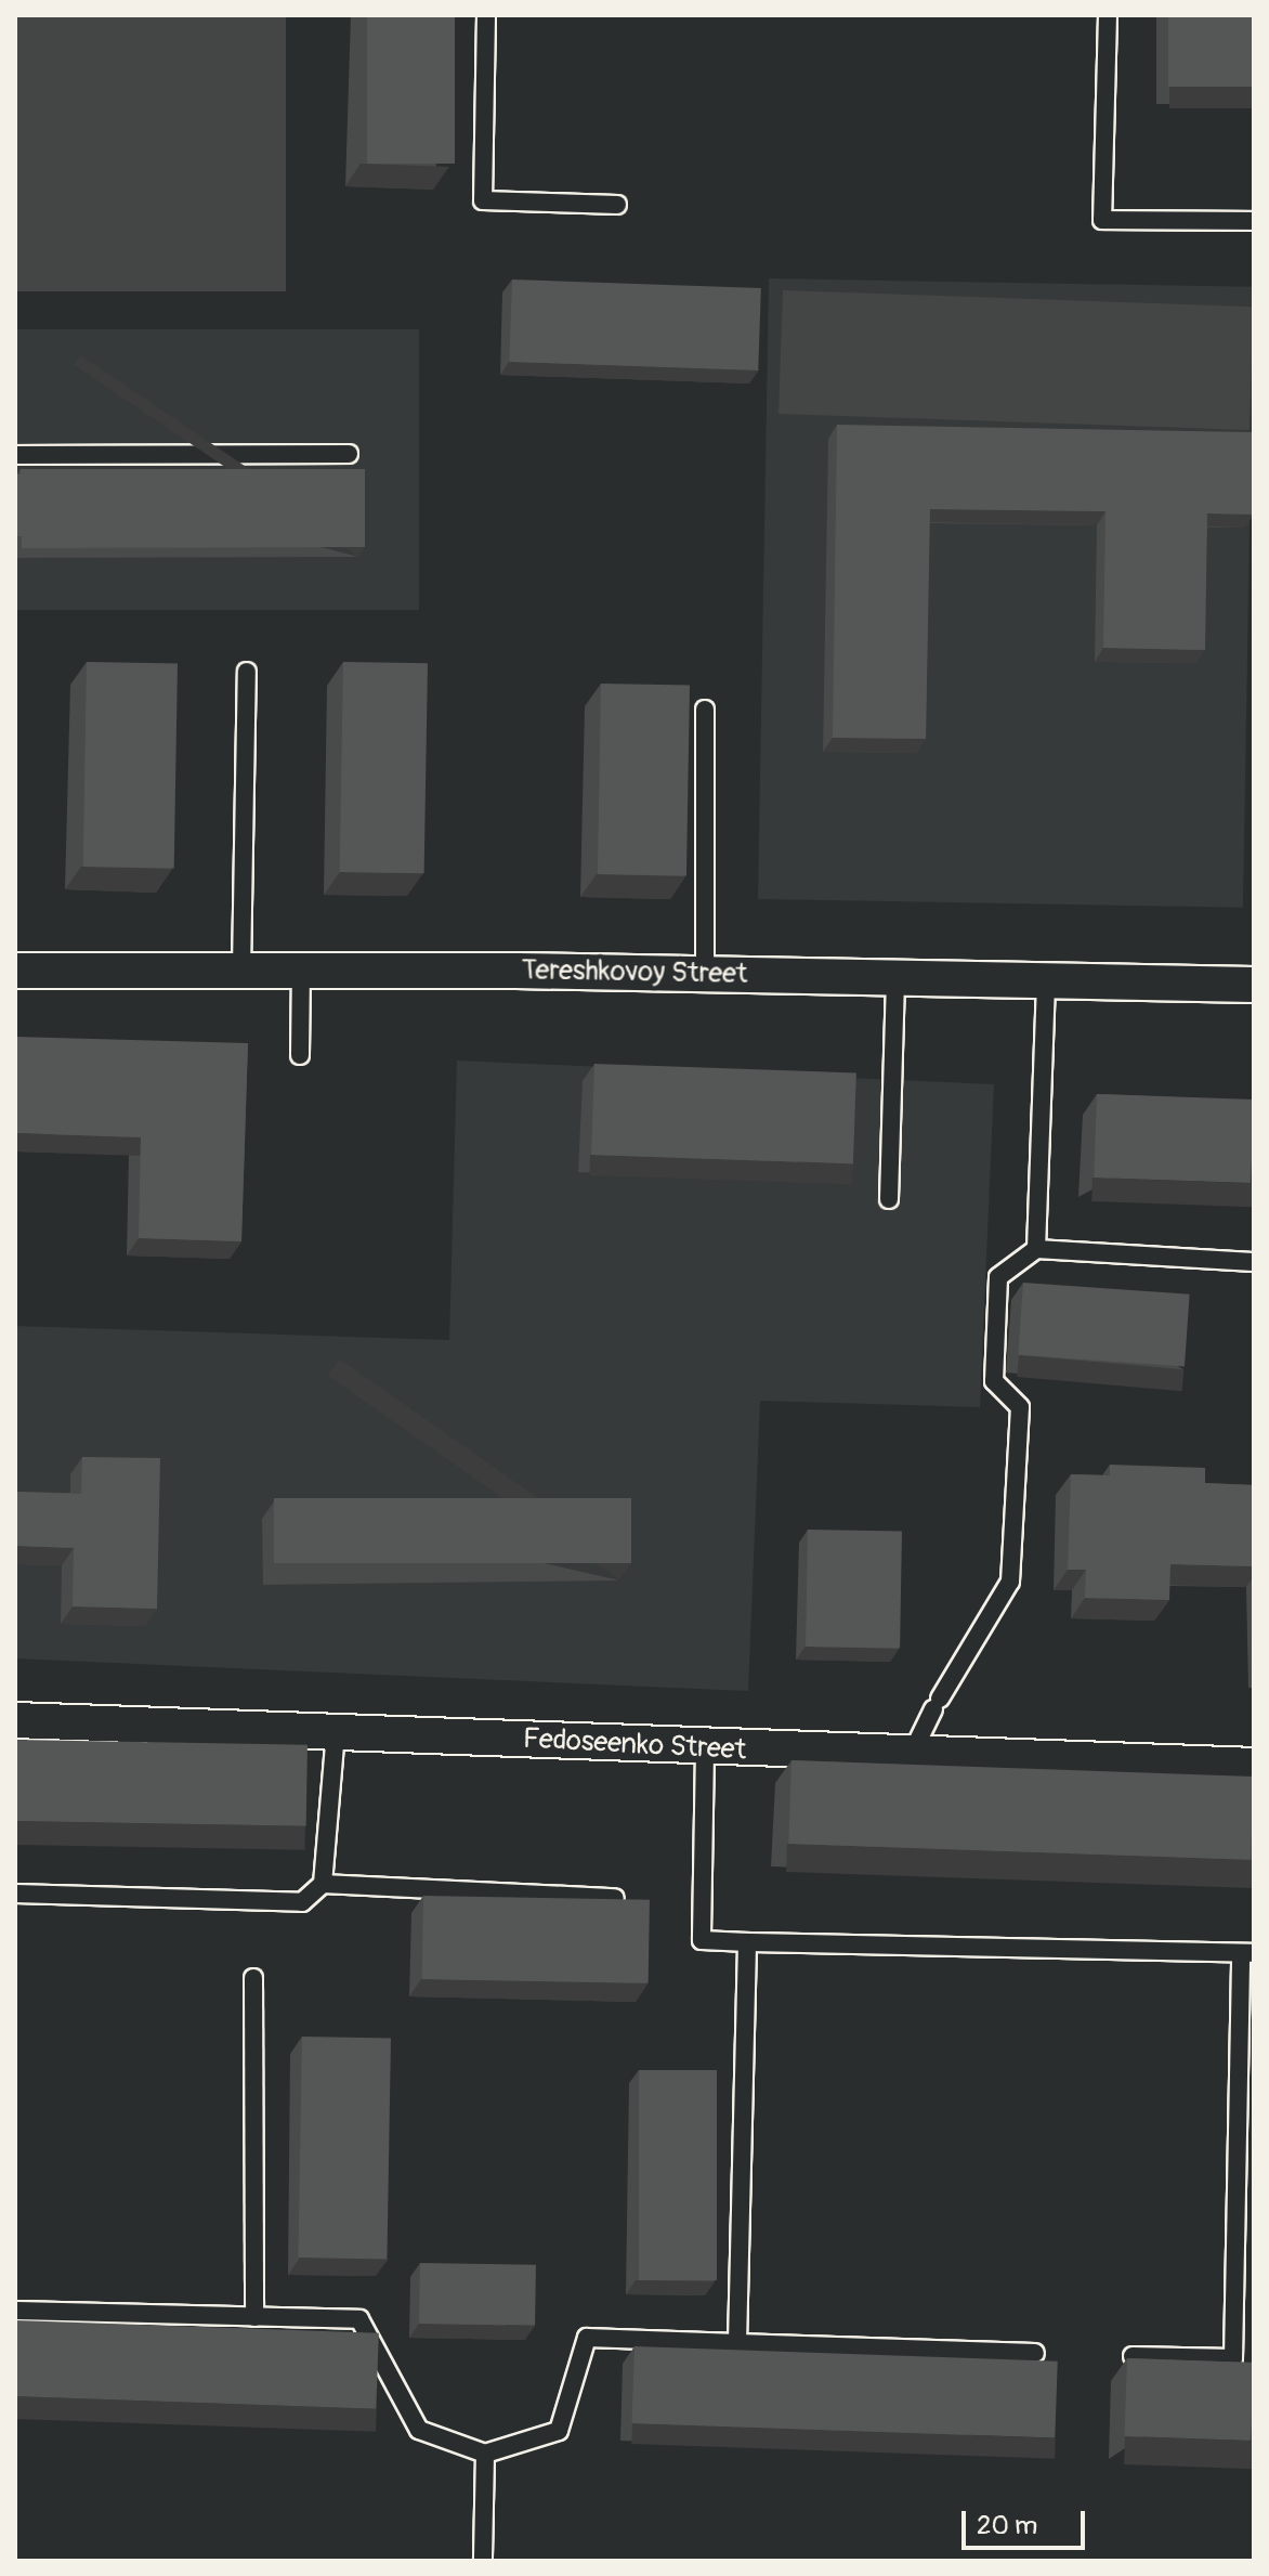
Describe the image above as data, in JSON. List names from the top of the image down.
{
  "streets": {
    "street": ["Tereshkovoy Street", "Fedoseenko Street"]
  },
  "scale_bar": "20 m"
}
